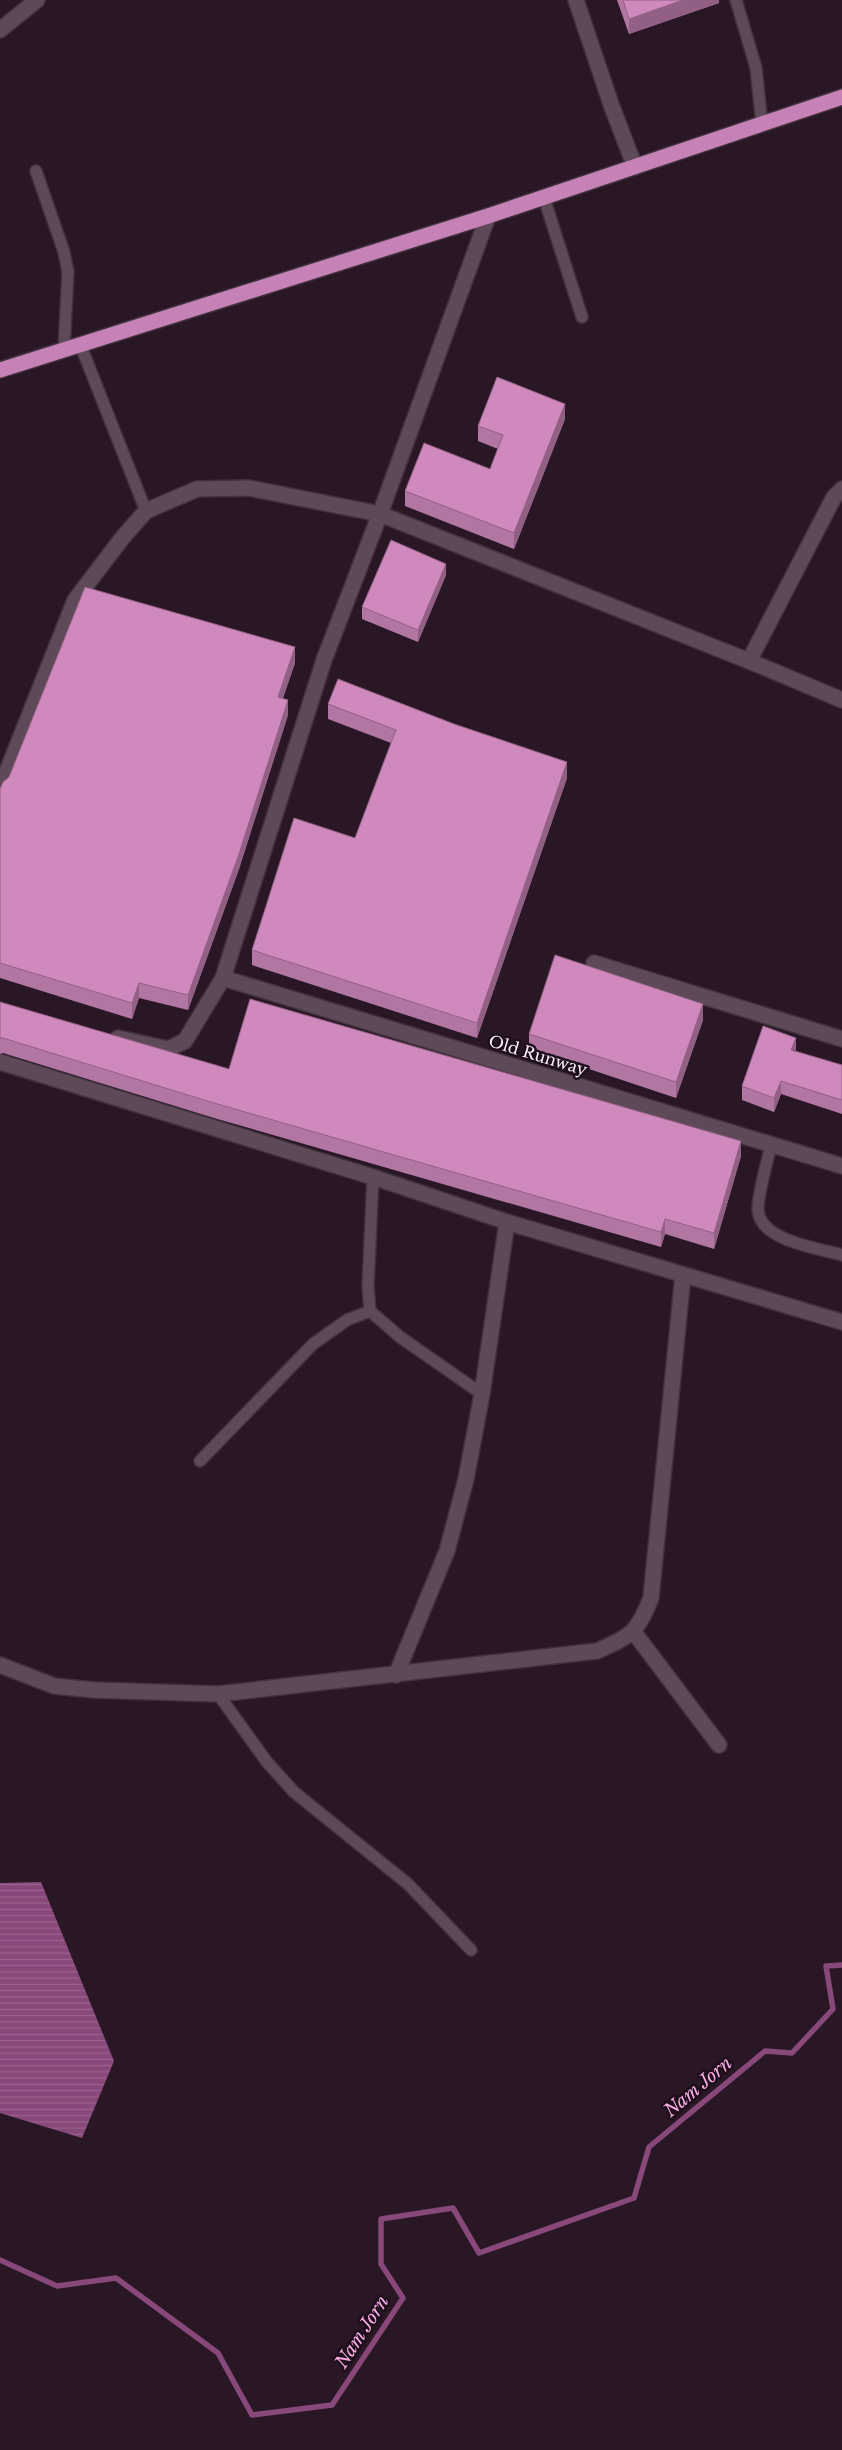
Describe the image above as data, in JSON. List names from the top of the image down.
{
  "streets": {
    "street": ["Old Runway"]
  },
  "water": ["Nam Jorn"]
}
